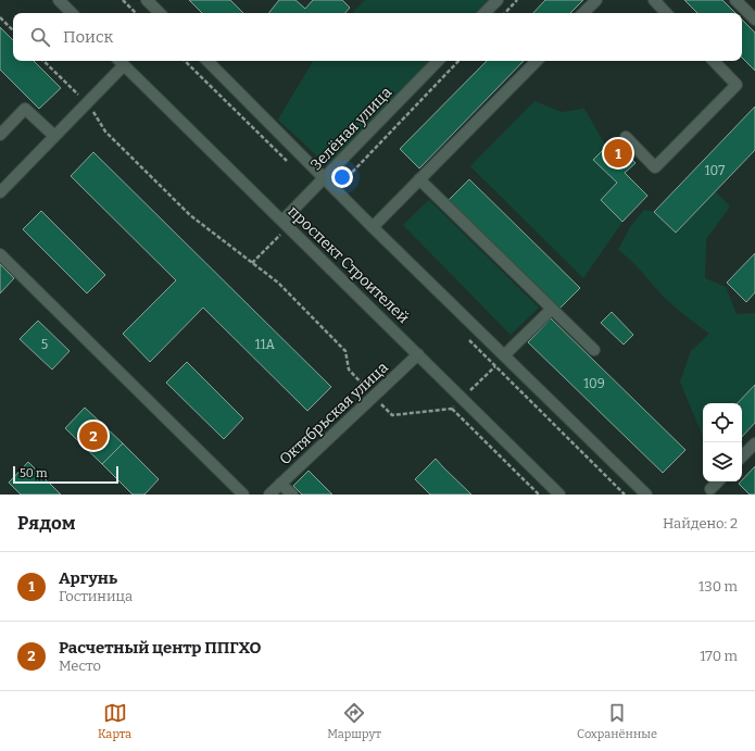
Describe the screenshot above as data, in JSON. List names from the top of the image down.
{
  "streets": {
    "street": ["Зелёная улица", "проспект Строителей", "Октябрьская улица"]
  },
  "crossings": [
    ["Зелёная улица", "проспект Строителей"],
    ["проспект Строителей", "Октябрьская улица"]
  ],
  "house_numbers": [
    "107",
    "5",
    "11А",
    "109"
  ],
  "scale_bar": "50 m",
  "page": {
    "search": "Поиск",
    "pins": ["1", "2"],
    "scale": "50 m",
    "heading": ["Рядом", "Найдено: 2"],
    "list": [
      {
        "mark": "1",
        "name": "Аргунь",
        "note": "Гостиница",
        "value": "130 m"
      },
      {
        "mark": "2",
        "name": "Расчетный центр ППГХО",
        "note": "Место",
        "value": "170 m"
      }
    ],
    "nav": ["Карта", "Маршрут", "Сохранённые"]
  }
}
